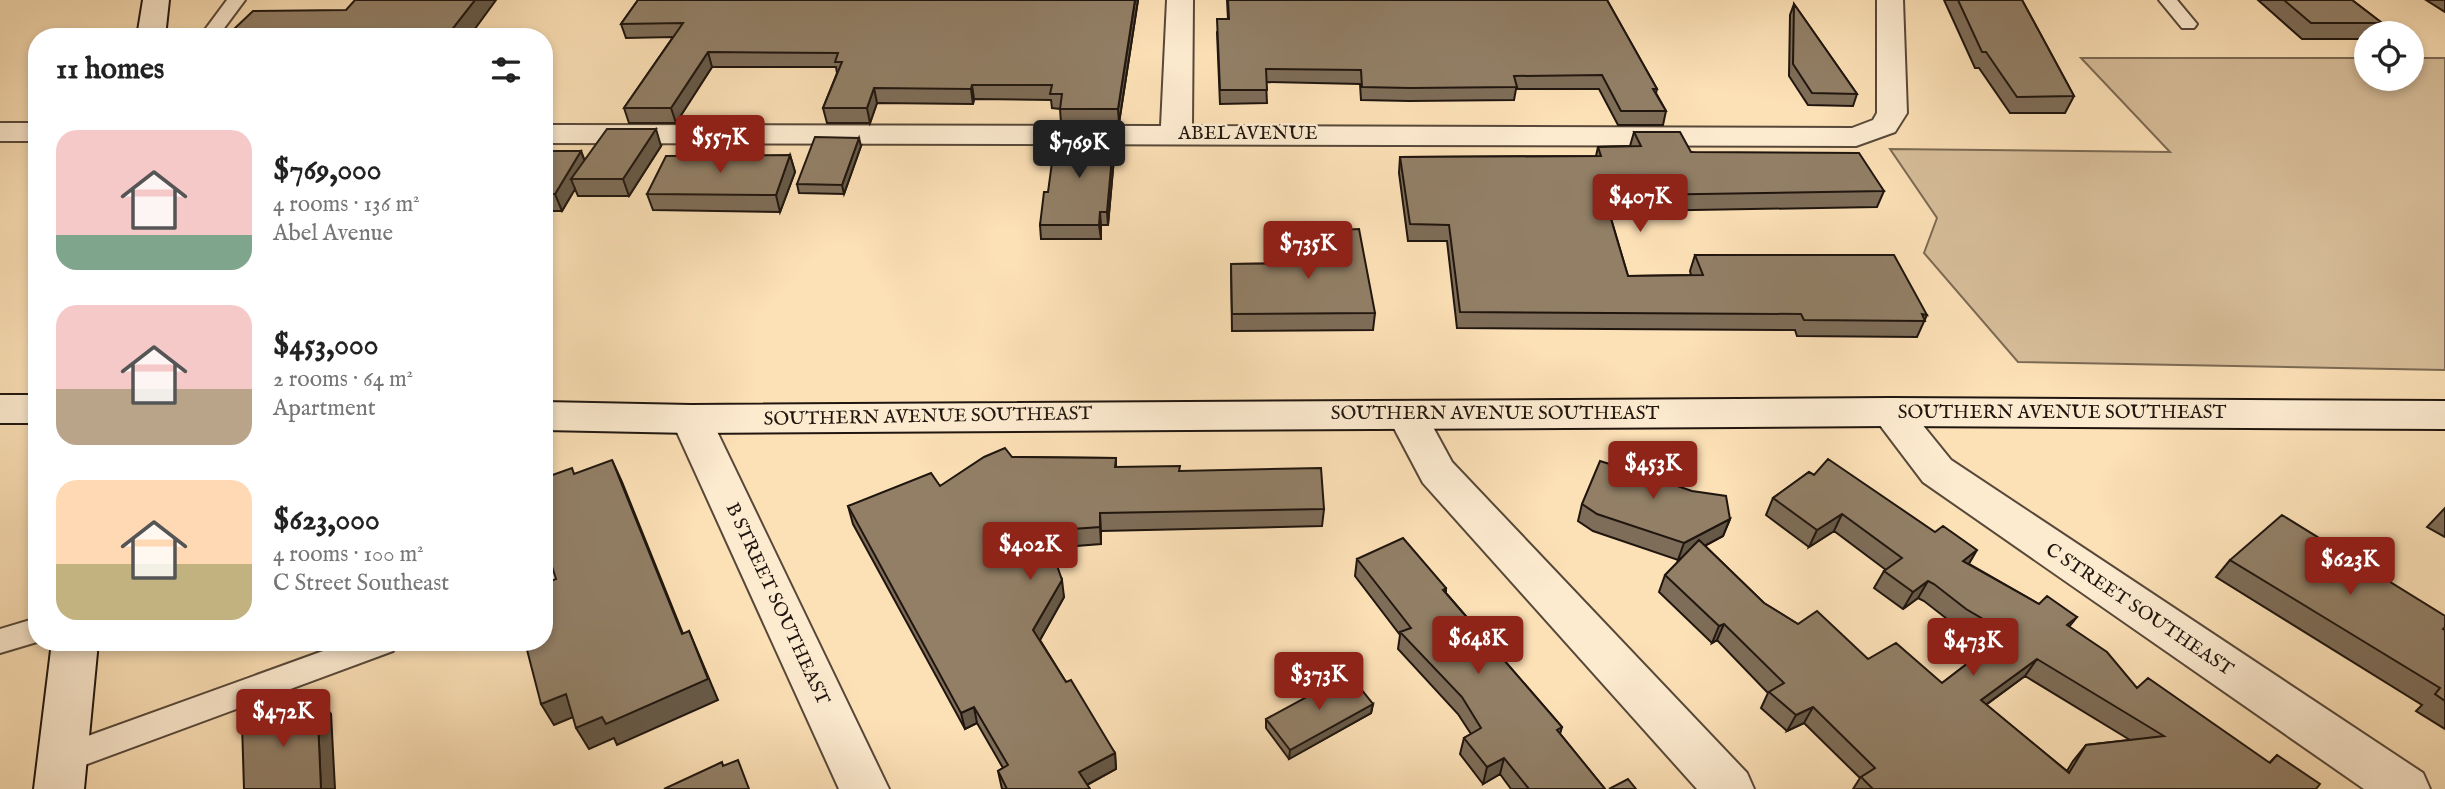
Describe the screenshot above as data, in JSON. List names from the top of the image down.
{
  "streets": {
    "street": [
      "ABEL AVENUE",
      "SOUTHERN AVENUE SOUTHEAST",
      "B STREET SOUTHEAST",
      "C STREET SOUTHEAST"
    ]
  },
  "crossings": [
    ["SOUTHERN AVENUE SOUTHEAST", "B STREET SOUTHEAST"],
    ["SOUTHERN AVENUE SOUTHEAST", "C STREET SOUTHEAST"]
  ],
  "page": {
    "heading": "11 homes",
    "list": [
      {
        "name": "$769,000",
        "note": "4 rooms · 136 m² · Abel Avenue"
      },
      {
        "name": "$453,000",
        "note": "2 rooms · 64 m² · Apartment"
      },
      {
        "name": "$623,000",
        "note": "4 rooms · 100 m² · C Street Southeast"
      }
    ],
    "price": [
      "$557K",
      "$769K",
      "$407K",
      "$735K",
      "$453K",
      "$402K",
      "$623K",
      "$648K",
      "$473K",
      "$373K",
      "$472K"
    ]
  }
}
